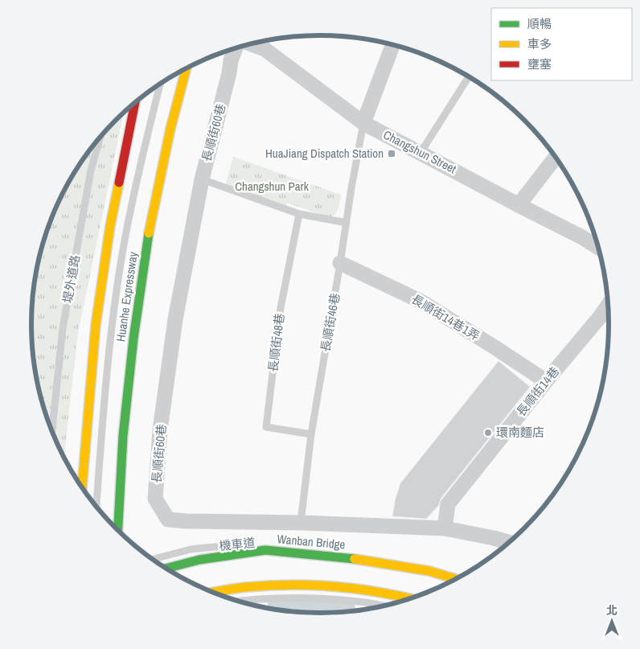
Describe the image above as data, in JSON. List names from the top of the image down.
{
  "streets": {
    "main road": ["Huanhe Expressway", "Wanban Bridge"],
    "street": [
      "長順街60巷",
      "Changshun Street",
      "長順街14巷1弄",
      "長順街14巷"
    ],
    "lane": [
      "堤外道路",
      "長順街46巷",
      "長順街48巷",
      "機車道"
    ]
  },
  "crossings": [
    ["長順街60巷", "長順街46巷"],
    ["長順街60巷", "長順街14巷"],
    ["Changshun Street", "長順街46巷"],
    ["長順街14巷1弄", "長順街46巷"],
    ["長順街14巷1弄", "長順街14巷"],
    ["長順街46巷", "長順街48巷"]
  ],
  "parks": ["Changshun Park"],
  "places": {
    "transit": ["HuaJiang Dispatch Station"],
    "other": ["環南麵店"]
  },
  "legend": ["順暢", "車多", "壅塞"],
  "north": "top"
}
